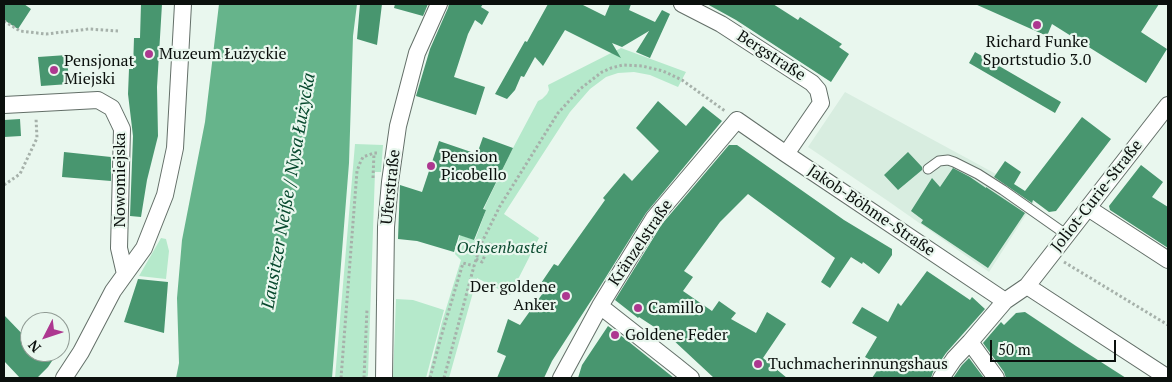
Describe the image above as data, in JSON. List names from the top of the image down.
{
  "streets": {
    "street": [
      "Bergstraße",
      "Nowomiejska",
      "Uferstraße",
      "Joliot-Curie-Straße",
      "Jakob-Böhme-Straße",
      "Kränzelstraße"
    ]
  },
  "crossings": [
    ["Bergstraße", "Jakob-Böhme-Straße"],
    ["Joliot-Curie-Straße", "Jakob-Böhme-Straße"],
    ["Jakob-Böhme-Straße", "Kränzelstraße"]
  ],
  "water": ["Lausitzer Neiße / Nysa Łużycka"],
  "parks": ["Ochsenbastei"],
  "places": [
    "Richard Funke Sportstudio 3.0",
    "Muzeum Łużyckie",
    "Pensjonat Miejski",
    "Pension Picobello",
    "Der goldene Anker",
    "Camillo",
    "Goldene Feder",
    "Tuchmacherinnungshaus"
  ],
  "scale_bar": "50 m",
  "north": "bottom left"
}
